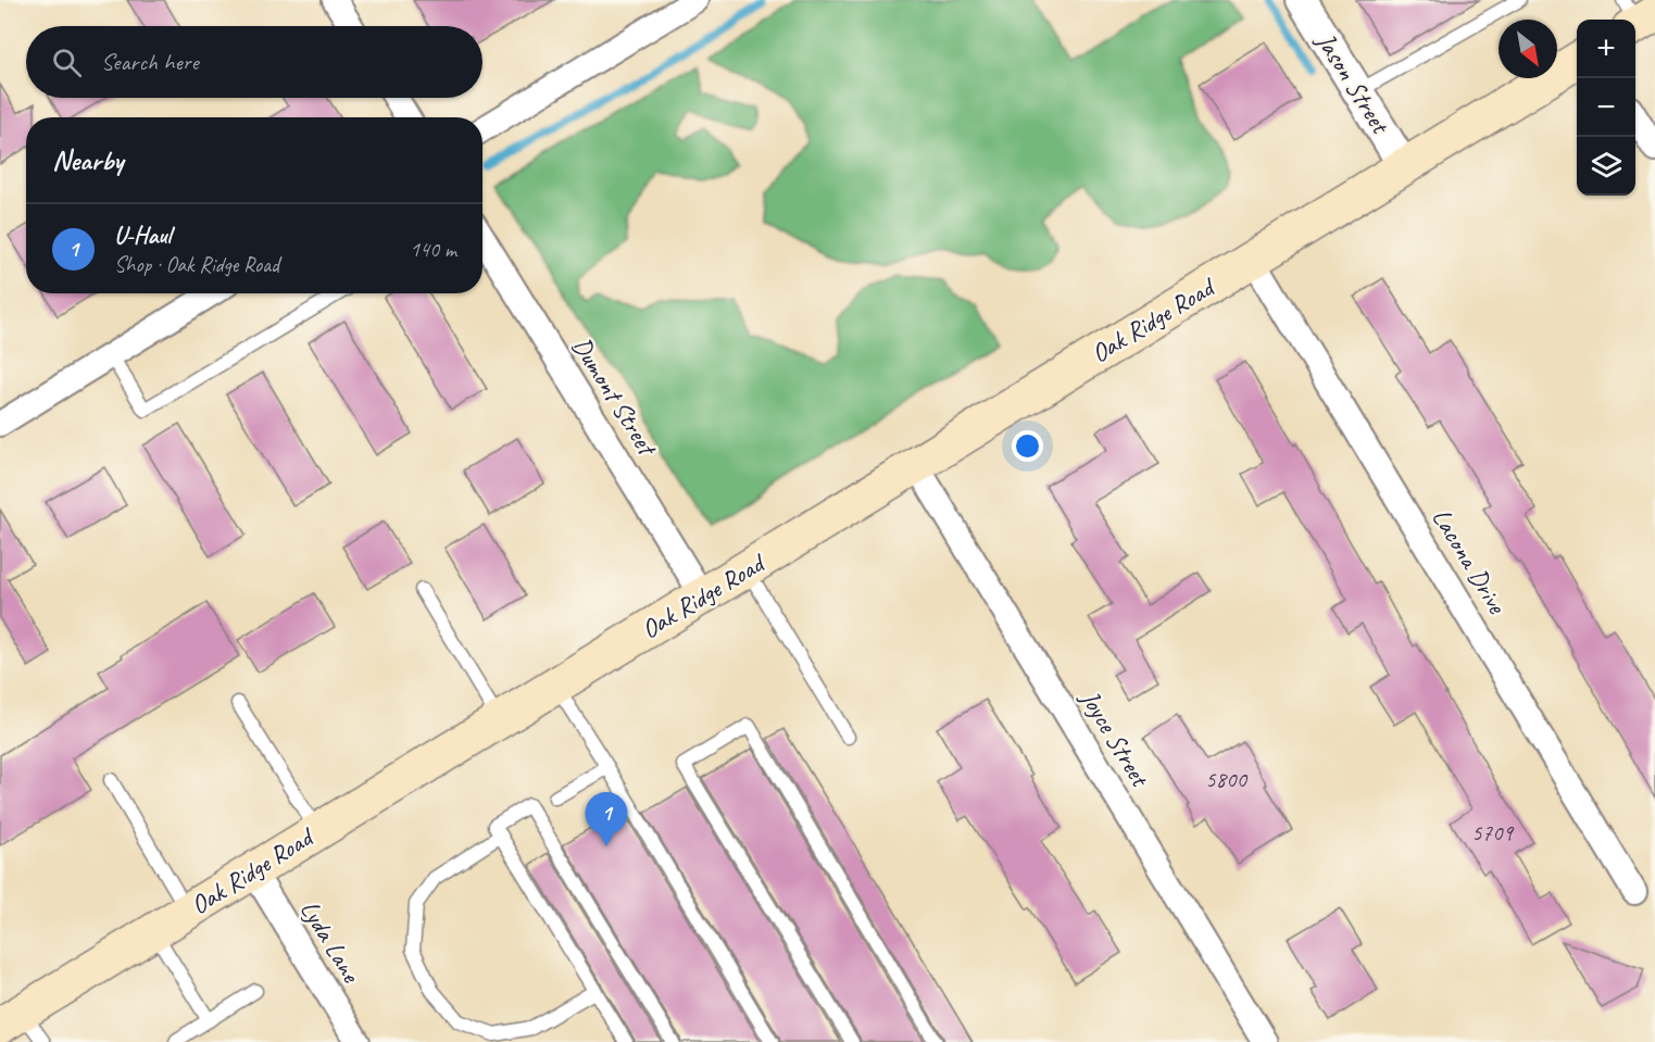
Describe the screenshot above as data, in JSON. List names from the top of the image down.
{
  "streets": {
    "main road": ["Oak Ridge Road"],
    "street": [
      "Jason Street",
      "Dumont Street",
      "Lacona Drive",
      "Joyce Street",
      "Lyda Lane"
    ]
  },
  "crossings": [
    ["Jason Street", "Oak Ridge Road"],
    ["Oak Ridge Road", "Dumont Street"],
    ["Oak Ridge Road", "Lacona Drive"],
    ["Oak Ridge Road", "Joyce Street"],
    ["Oak Ridge Road", "Lyda Lane"]
  ],
  "house_numbers": ["5800", "5709"],
  "north": "bottom right",
  "page": {
    "map_buttons": ["+", "−"],
    "search": "Search here",
    "heading": "Nearby",
    "list": [
      {
        "mark": "1",
        "name": "U-Haul",
        "note": "Shop · Oak Ridge Road",
        "value": "140 m"
      }
    ],
    "pins": "1"
  }
}
